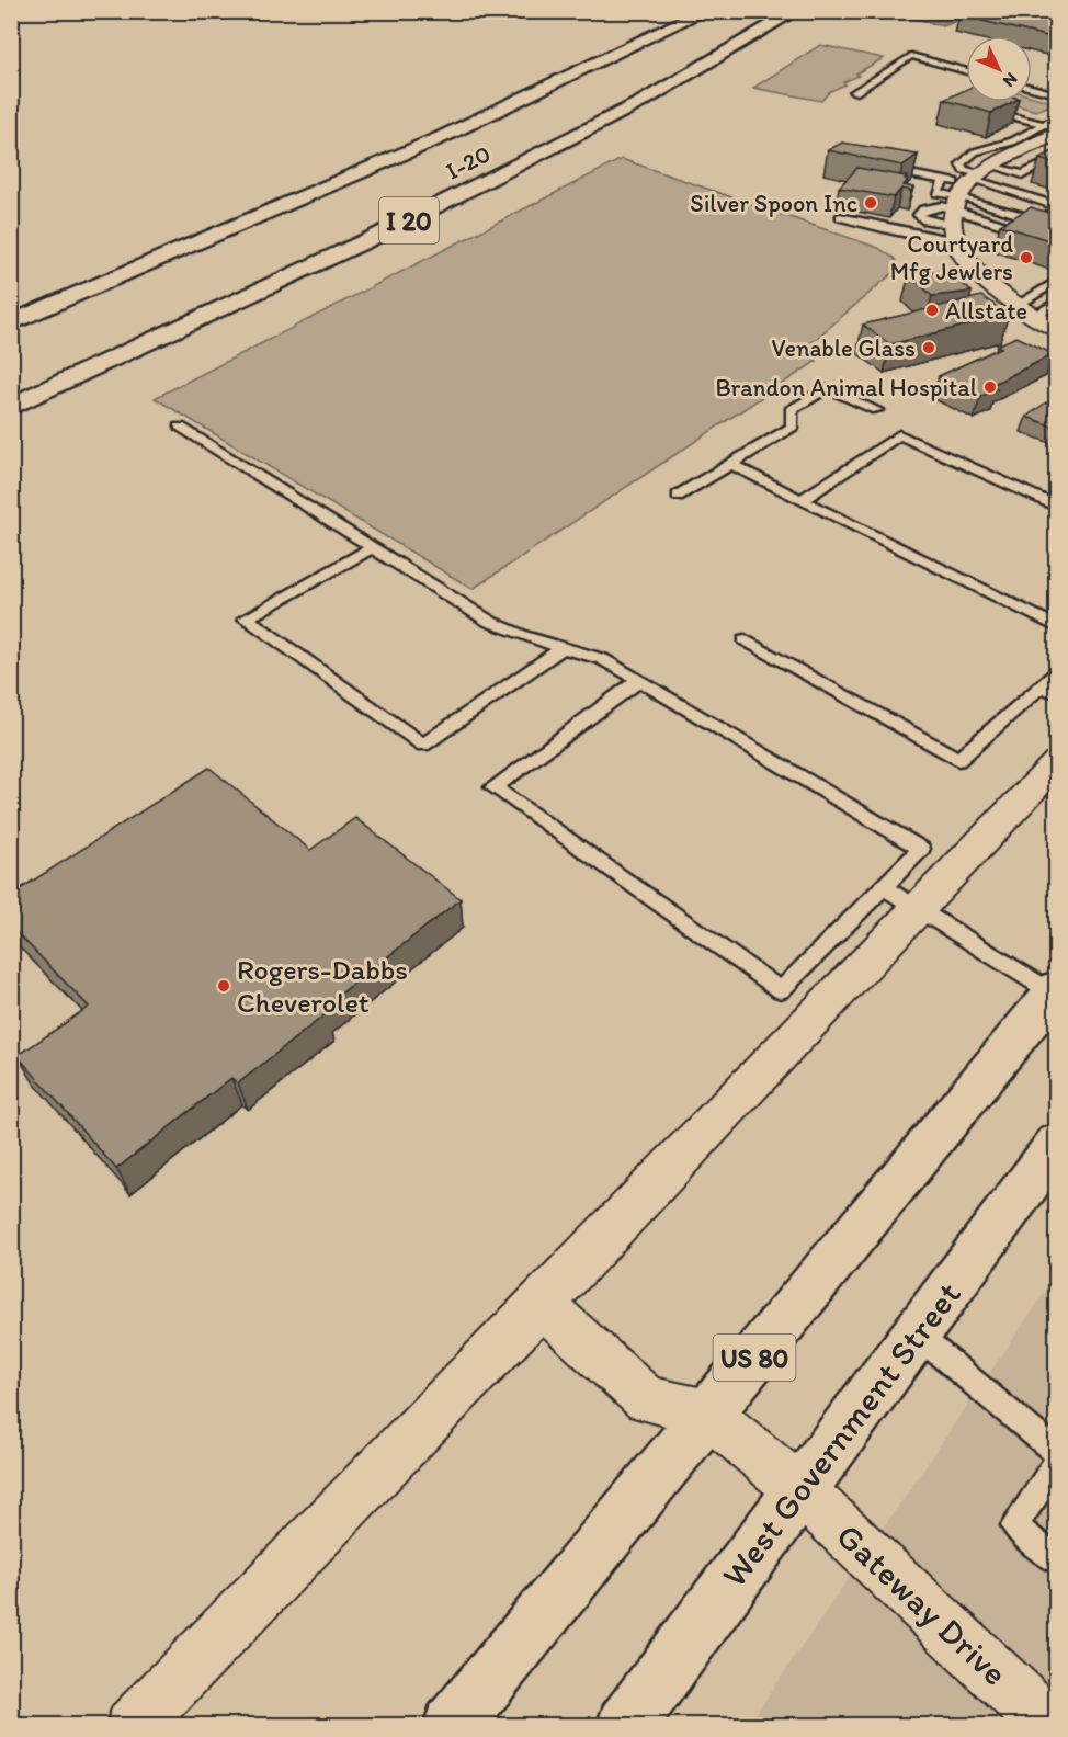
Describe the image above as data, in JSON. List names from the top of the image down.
{
  "streets": {
    "main road": [
      "I-20",
      "I 20",
      "US 80",
      "West Government Street"
    ],
    "street": ["Gateway Drive"]
  },
  "crossings": [
    ["US 80", "Gateway Drive"],
    ["West Government Street", "Gateway Drive"]
  ],
  "places": [
    "Silver Spoon Inc",
    "Courtyard Mfg Jewlers",
    "Allstate",
    "Venable Glass",
    "Brandon Animal Hospital",
    "Rogers-Dabbs Cheverolet"
  ],
  "north": "bottom right"
}
